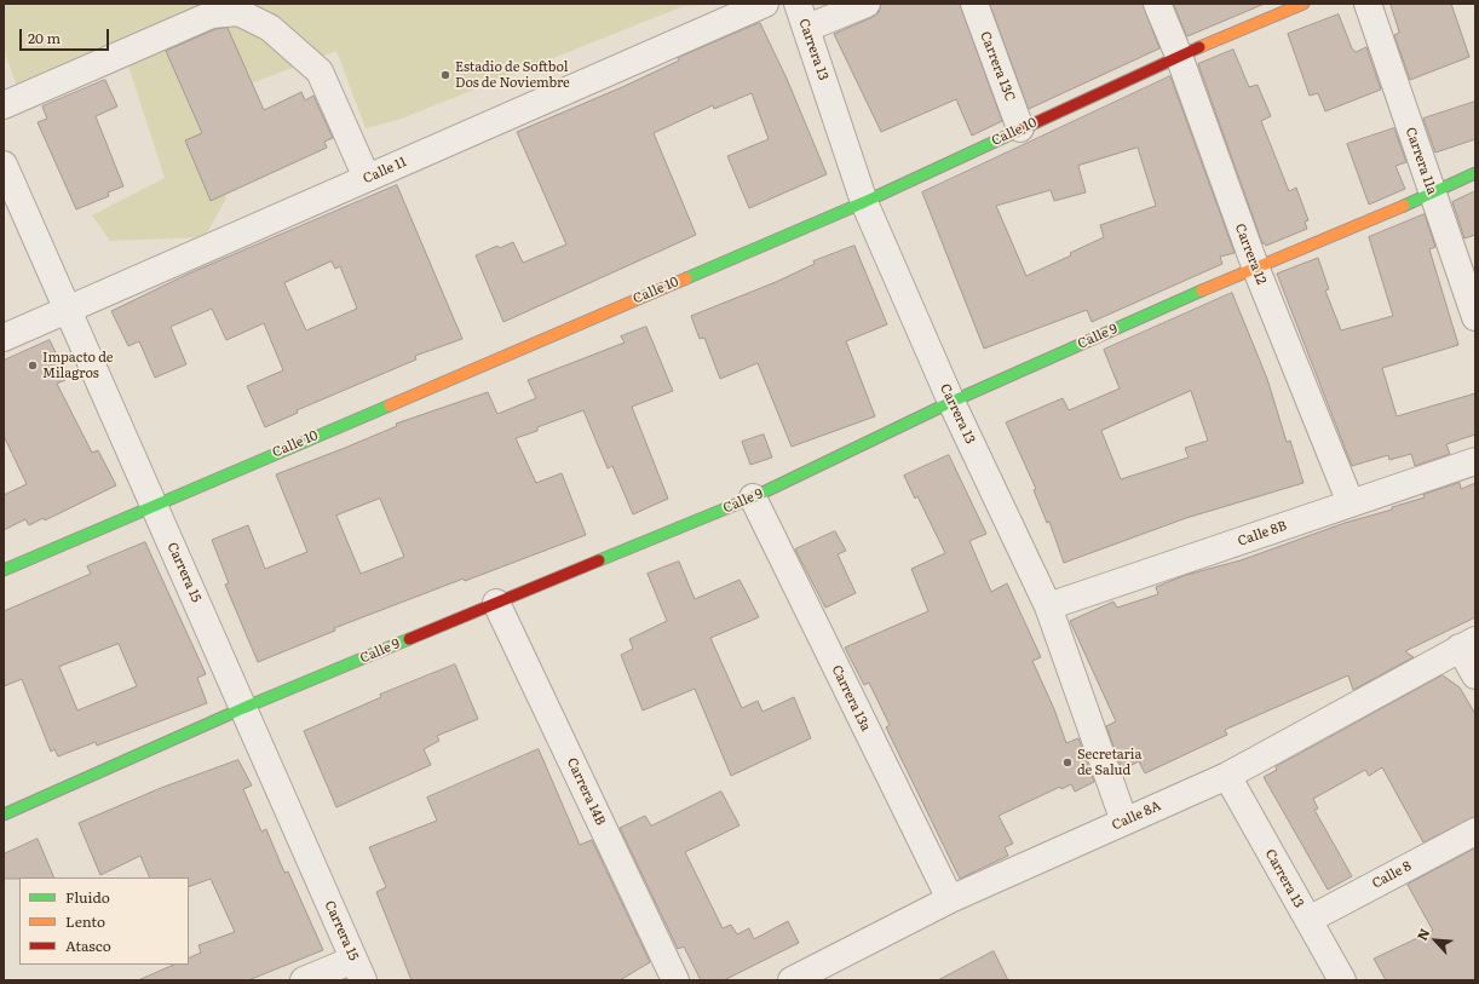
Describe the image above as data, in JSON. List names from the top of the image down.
{
  "streets": {
    "street": [
      "Carrera 13",
      "Carrera 13C",
      "Calle 10",
      "Carrera 11a",
      "Calle 11",
      "Carrera 12",
      "Calle 9",
      "Calle 8B",
      "Carrera 15",
      "Carrera 13a",
      "Carrera 14B",
      "Calle 8A",
      "Calle 8"
    ]
  },
  "crossings": [
    ["Carrera 13", "Calle 10"],
    ["Carrera 13", "Calle 9"],
    ["Carrera 13", "Calle 8B"],
    ["Carrera 13", "Calle 8A"],
    ["Carrera 13", "Calle 8"],
    ["Carrera 13C", "Calle 10"],
    ["Calle 10", "Carrera 12"],
    ["Calle 10", "Carrera 15"],
    ["Carrera 11a", "Calle 9"],
    ["Calle 11", "Carrera 15"],
    ["Carrera 12", "Calle 9"],
    ["Carrera 12", "Calle 8B"],
    ["Calle 9", "Carrera 15"],
    ["Calle 9", "Carrera 13a"],
    ["Calle 9", "Carrera 14B"],
    ["Carrera 13a", "Calle 8A"]
  ],
  "places": ["Estadio de Softbol Dos de Noviembre", "Impacto de Milagros", "Secretaria de Salud"],
  "legend": ["Fluido", "Lento", "Atasco"],
  "scale_bar": "20 m",
  "north": "top left"
}
